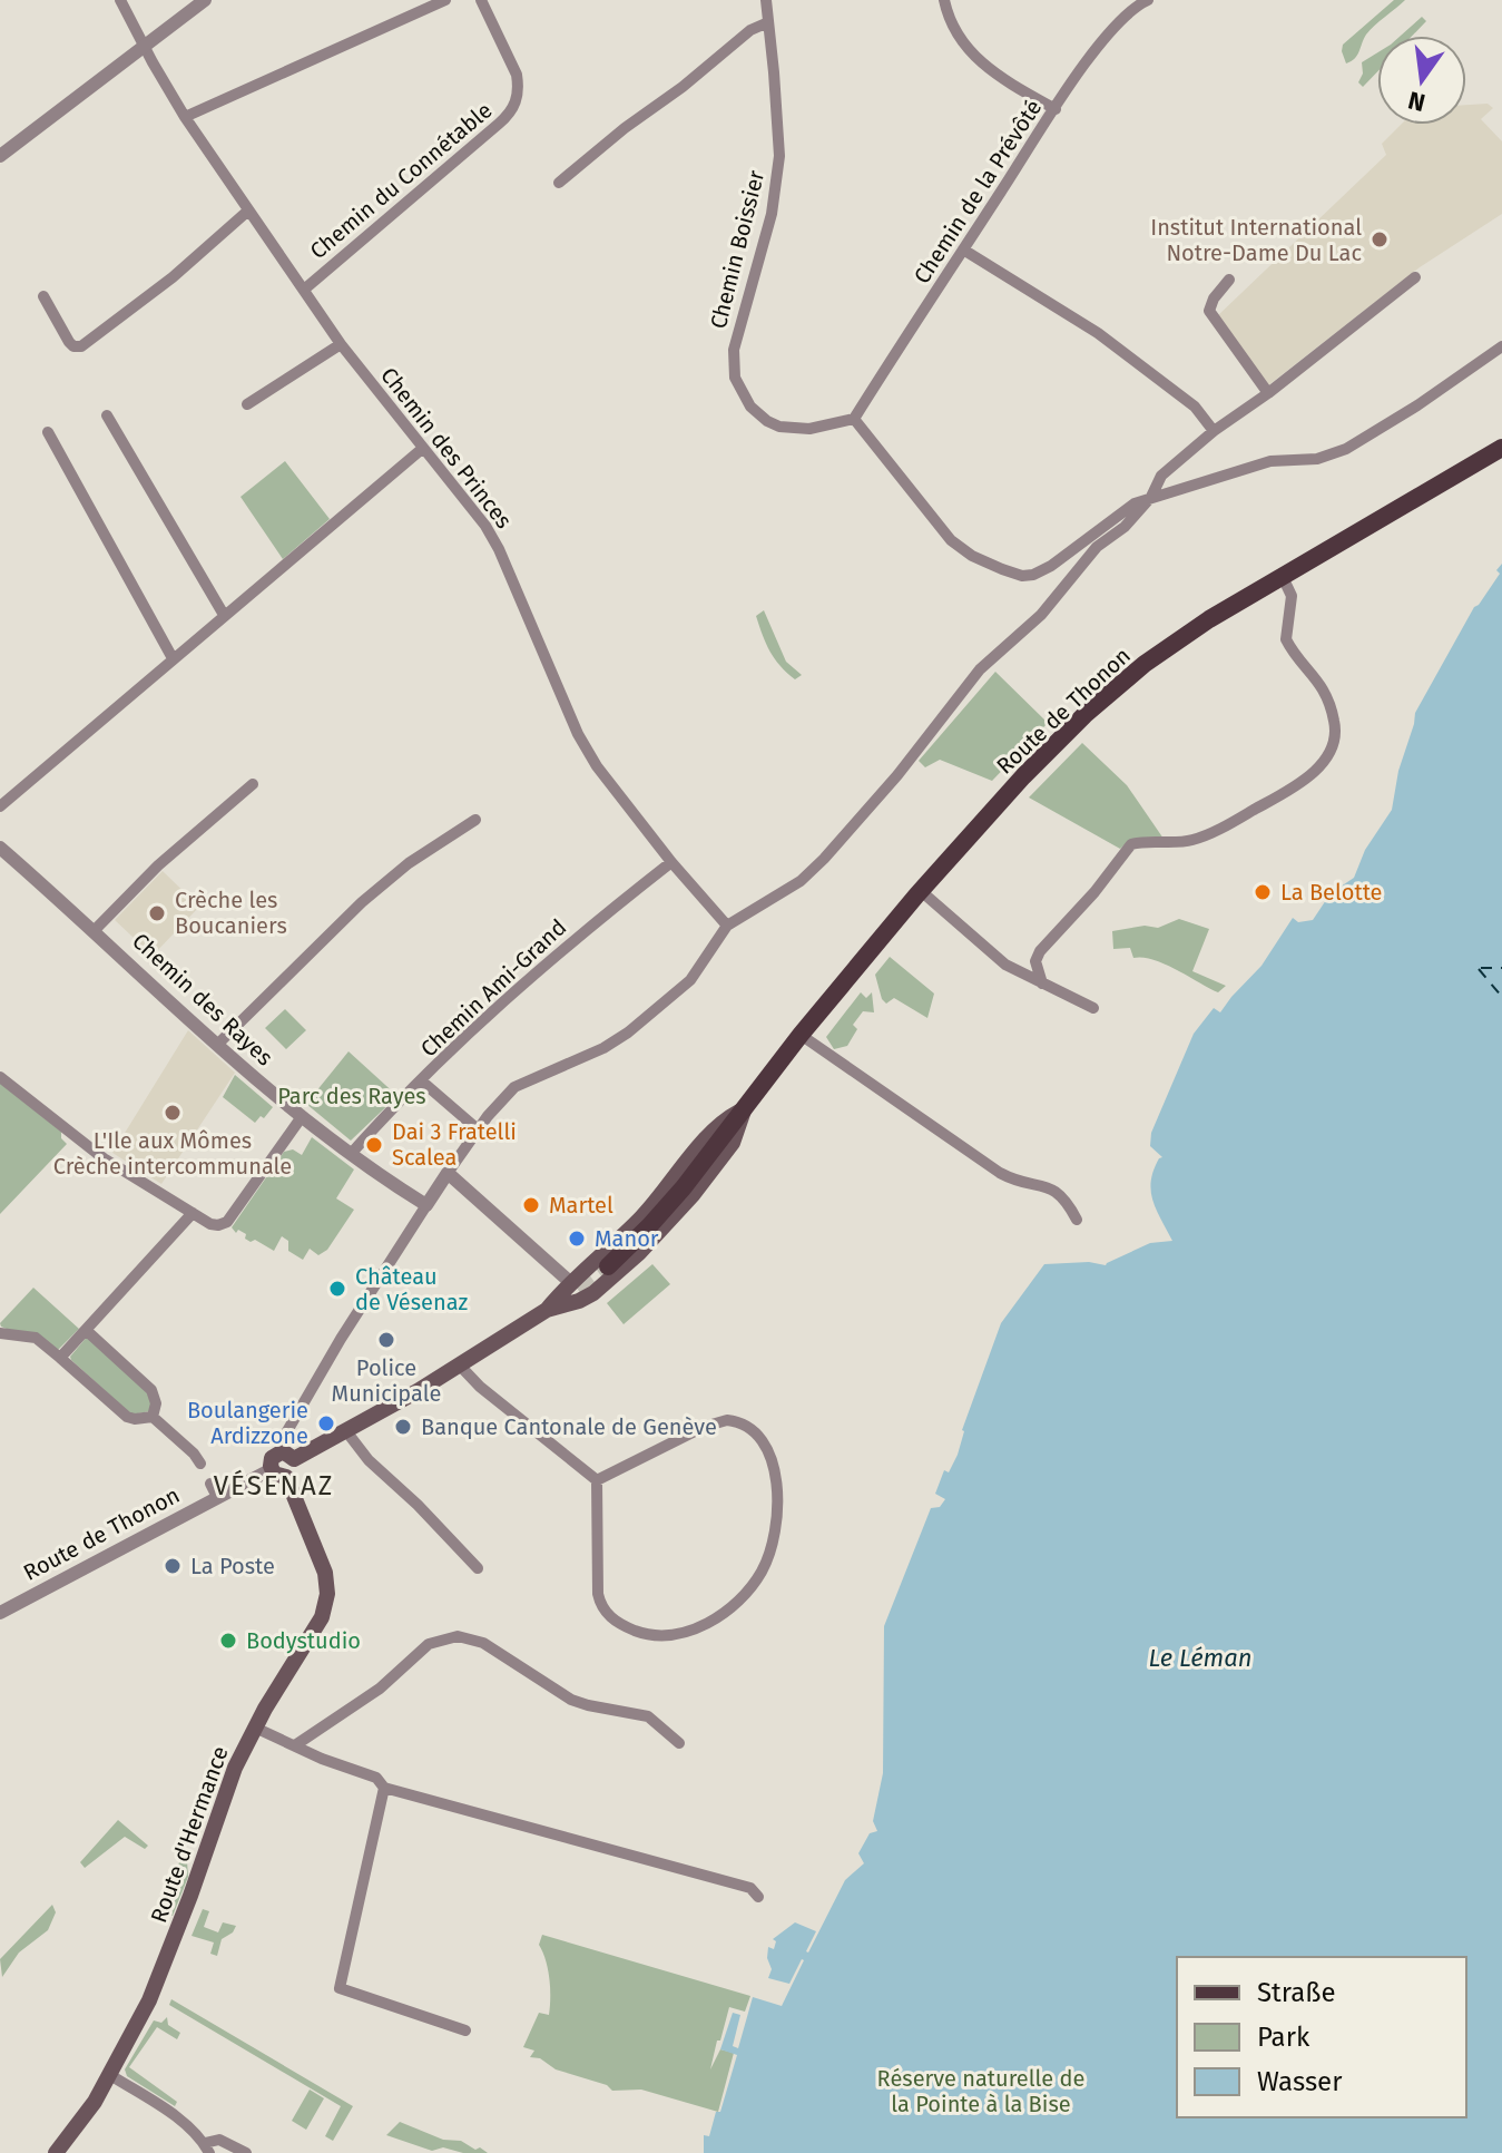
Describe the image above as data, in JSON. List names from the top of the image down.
{
  "streets": {
    "main road": ["Route de Thonon", "Route d'Hermance"],
    "street": [
      "Chemin du Connétable",
      "Chemin de la Prévôté",
      "Chemin Boissier",
      "Chemin des Princes",
      "Chemin Ami-Grand",
      "Chemin des Rayes"
    ]
  },
  "crossings": [
    ["Chemin du Connétable", "Chemin des Princes"],
    ["Chemin de la Prévôté", "Chemin Boissier"],
    ["Chemin des Princes", "Chemin Ami-Grand"],
    ["Route de Thonon", "Route d'Hermance"],
    ["Chemin Ami-Grand", "Chemin des Rayes"]
  ],
  "districts": ["VÉSENAZ"],
  "water": ["Le Léman"],
  "parks": ["Parc des Rayes", "Réserve naturelle de la Pointe à la Bise"],
  "places": [
    "Institut International Notre-Dame Du Lac",
    "La Belotte",
    "Crèche les Boucaniers",
    "L'Ile aux Mômes Crèche intercommunale",
    "Dai 3 Fratelli Scalea",
    "Martel",
    "Manor",
    "Château de Vésenaz",
    "Police Municipale",
    "Boulangerie Ardizzone",
    "Banque Cantonale de Genève",
    "La Poste",
    "Bodystudio"
  ],
  "legend": ["Straße", "Park", "Wasser"],
  "north": "bottom"
}
